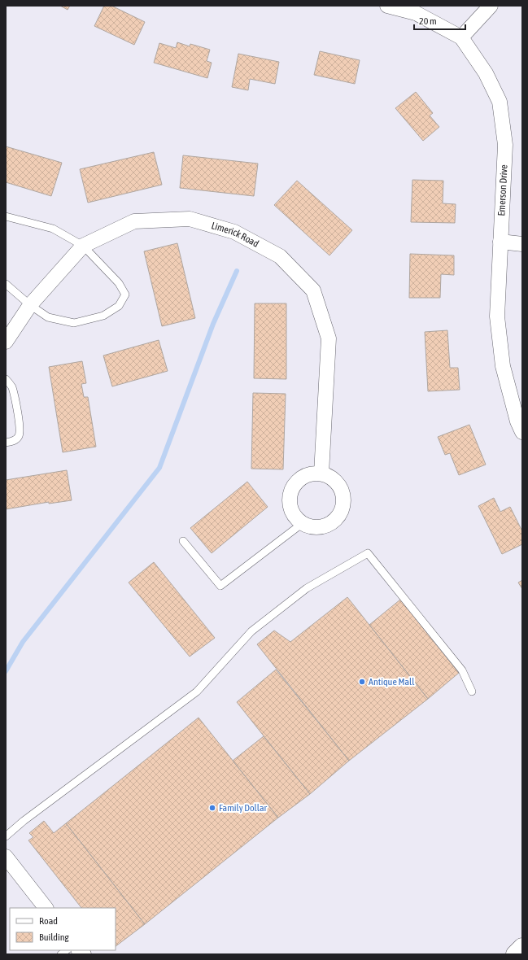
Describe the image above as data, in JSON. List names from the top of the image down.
{
  "streets": {
    "street": ["Emerson Drive", "Limerick Road"]
  },
  "places": ["Antique Mall", "Family Dollar"],
  "legend": ["Road", "Building"],
  "scale_bar": "20 m"
}
